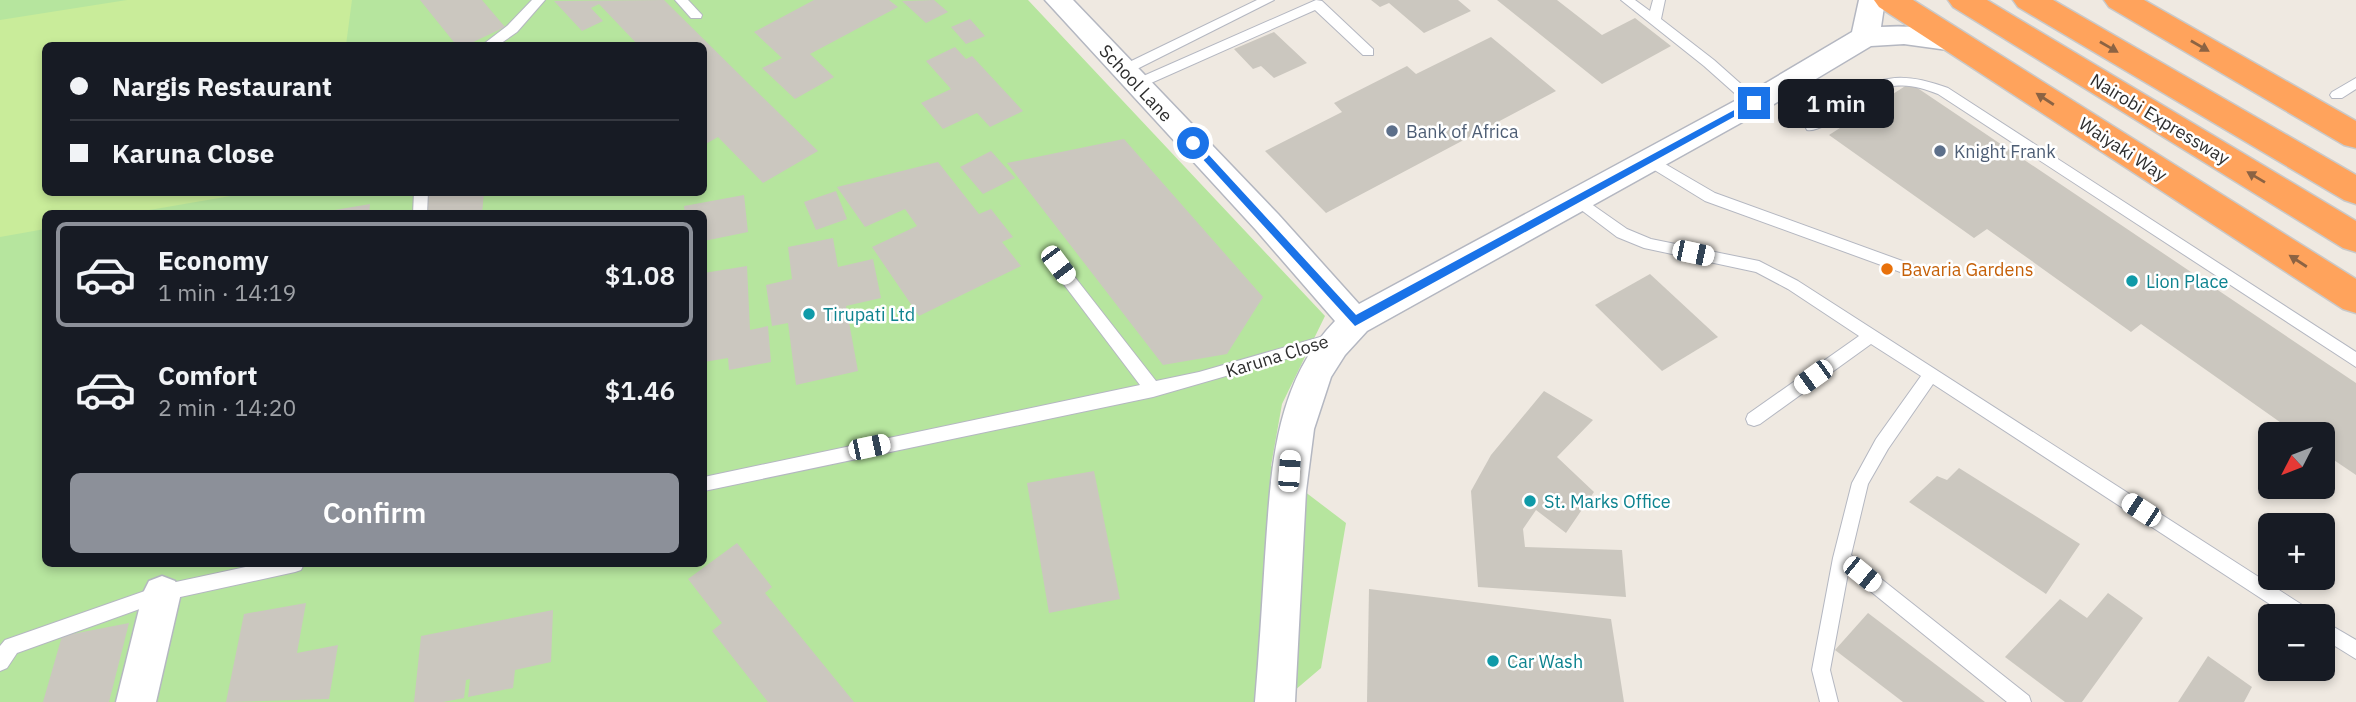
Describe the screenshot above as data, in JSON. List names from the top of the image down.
{
  "streets": {
    "highway": ["Nairobi Expressway", "Waiyaki Way"],
    "street": ["School Lane", "Karuna Close"]
  },
  "crossings": [
    ["School Lane", "Karuna Close"],
    ["Waiyaki Way", "Karuna Close"]
  ],
  "places": [
    "Bank of Africa",
    "Knight Frank",
    "Bavaria Gardens",
    "Lion Place",
    "Tirupati Ltd",
    "St. Marks Office",
    "Car Wash"
  ],
  "north": "bottom left",
  "page": {
    "banner": ["Nargis Restaurant", "Karuna Close"],
    "bubble": "1 min",
    "list": [
      {
        "name": "Economy",
        "note": "1 min · 14:19",
        "value": "$1.08"
      },
      {
        "name": "Comfort",
        "note": "2 min · 14:20",
        "value": "$1.46"
      }
    ],
    "map_buttons": ["+", "−"],
    "buttons": "Confirm"
  }
}
